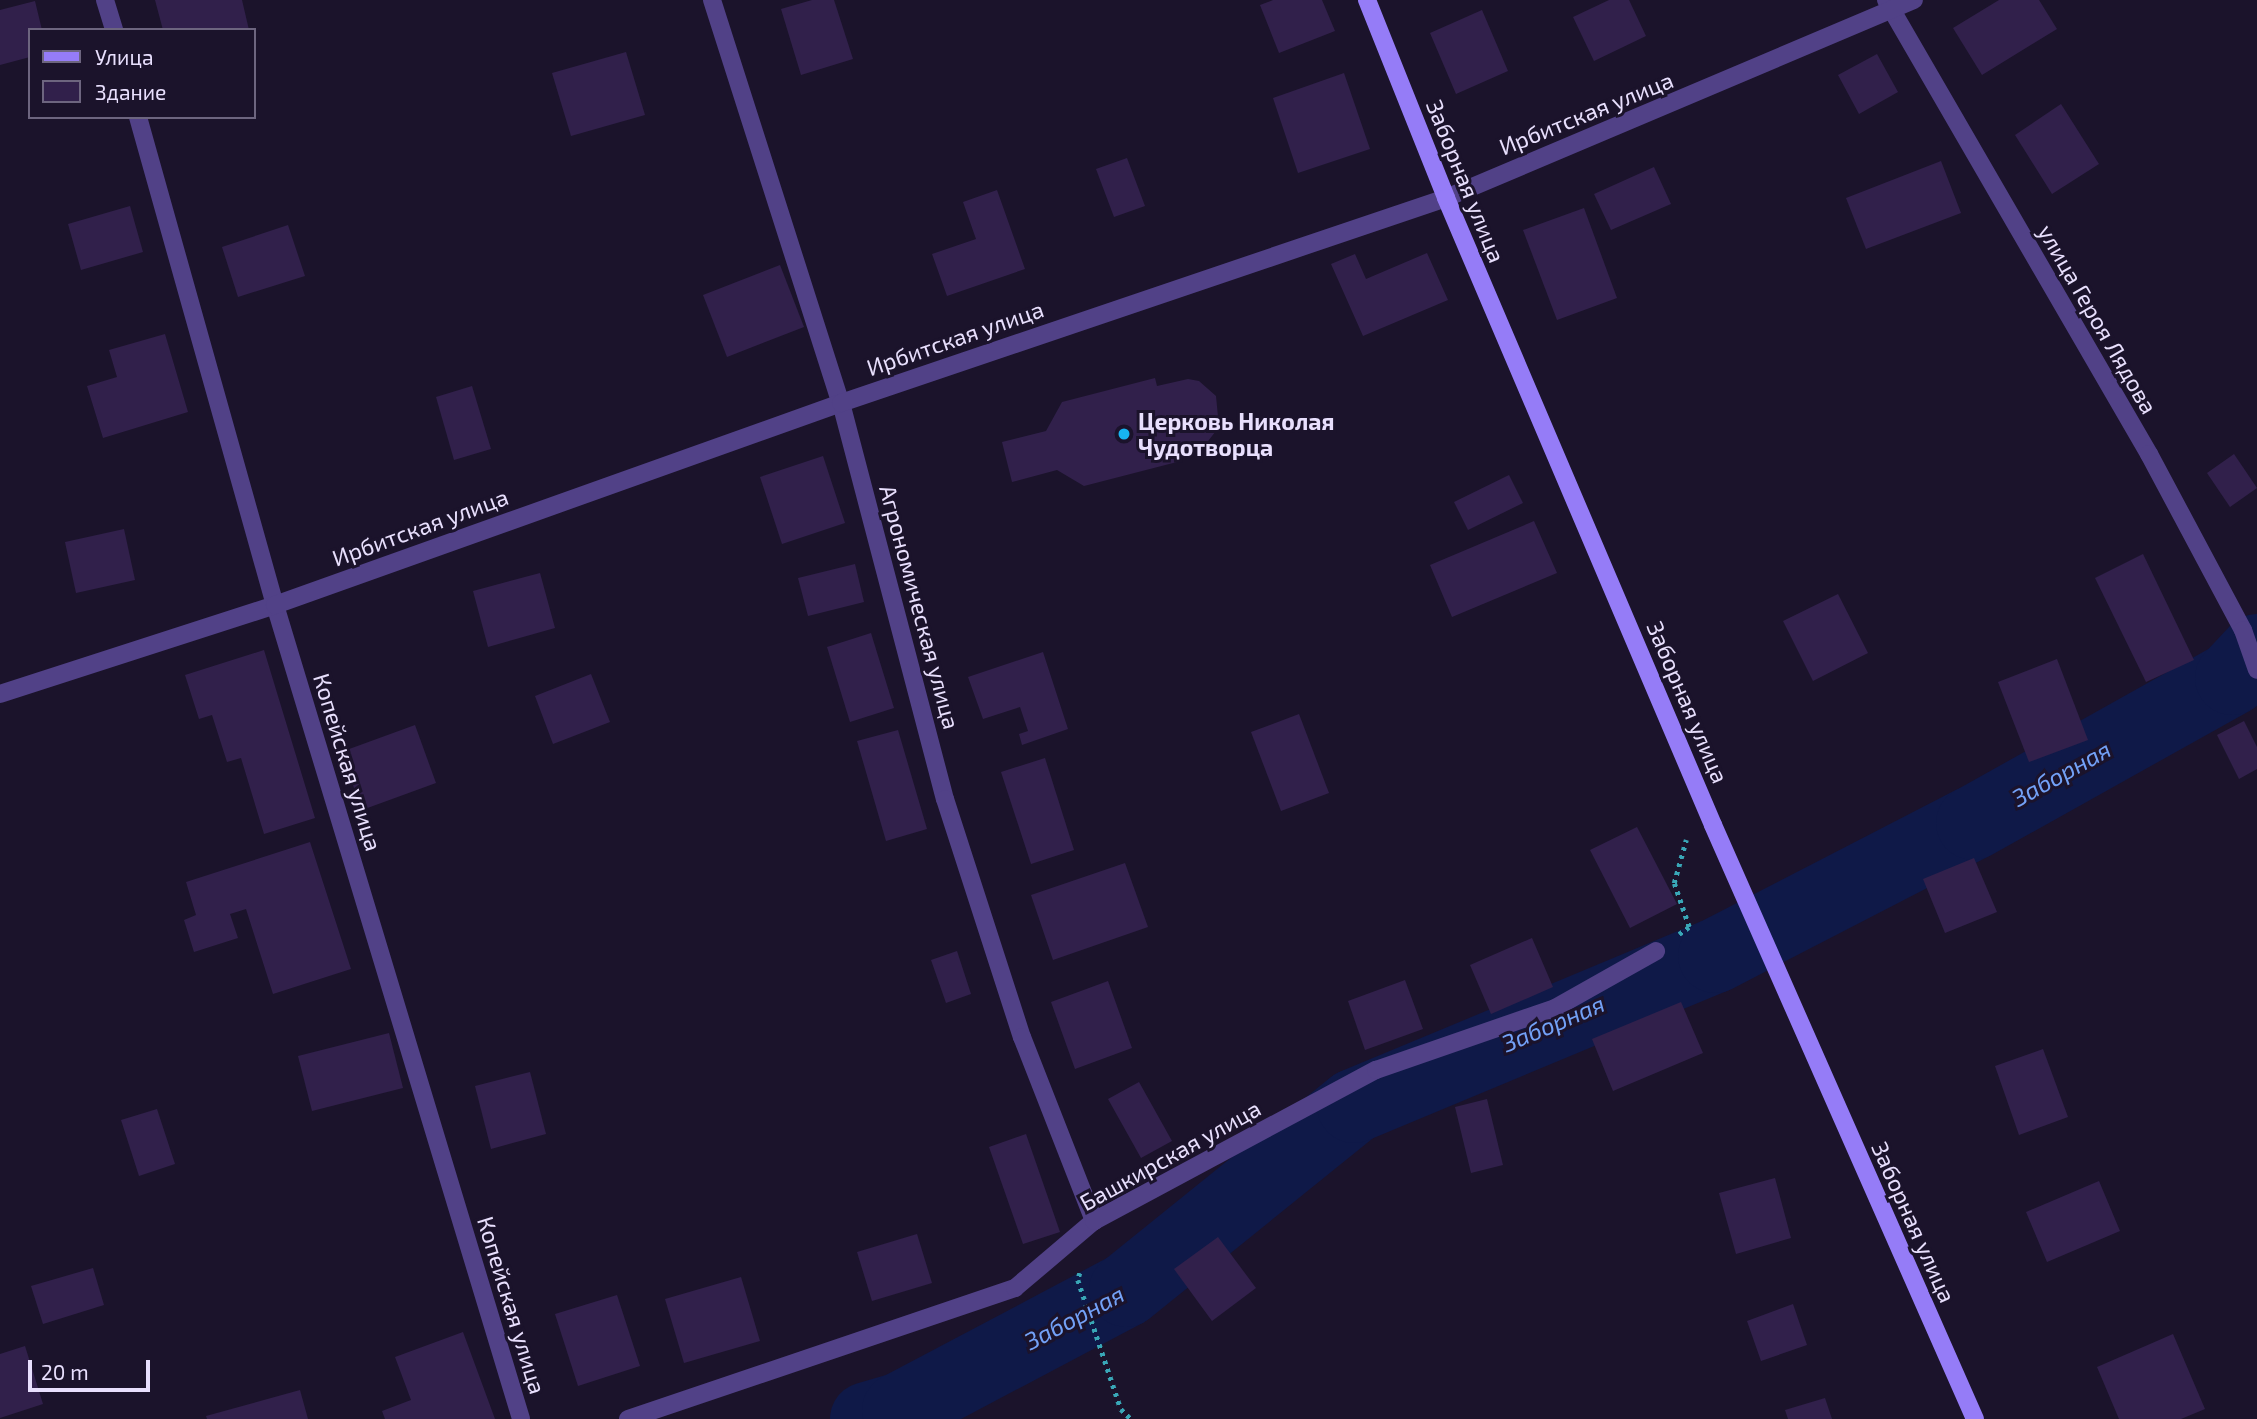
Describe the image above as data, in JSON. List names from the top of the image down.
{
  "streets": {
    "street": [
      "Ирбитская улица",
      "Заборная улица",
      "улица Героя Лядова",
      "Агрономическая улица",
      "Копейская улица",
      "Башкирская улица"
    ]
  },
  "crossings": [
    ["Ирбитская улица", "Заборная улица"],
    ["Ирбитская улица", "улица Героя Лядова"],
    ["Ирбитская улица", "Агрономическая улица"],
    ["Ирбитская улица", "Копейская улица"],
    ["Агрономическая улица", "Башкирская улица"]
  ],
  "water": ["Заборная"],
  "places": ["Церковь Николая Чудотворца"],
  "legend": ["Улица", "Здание"],
  "scale_bar": "20 m"
}
